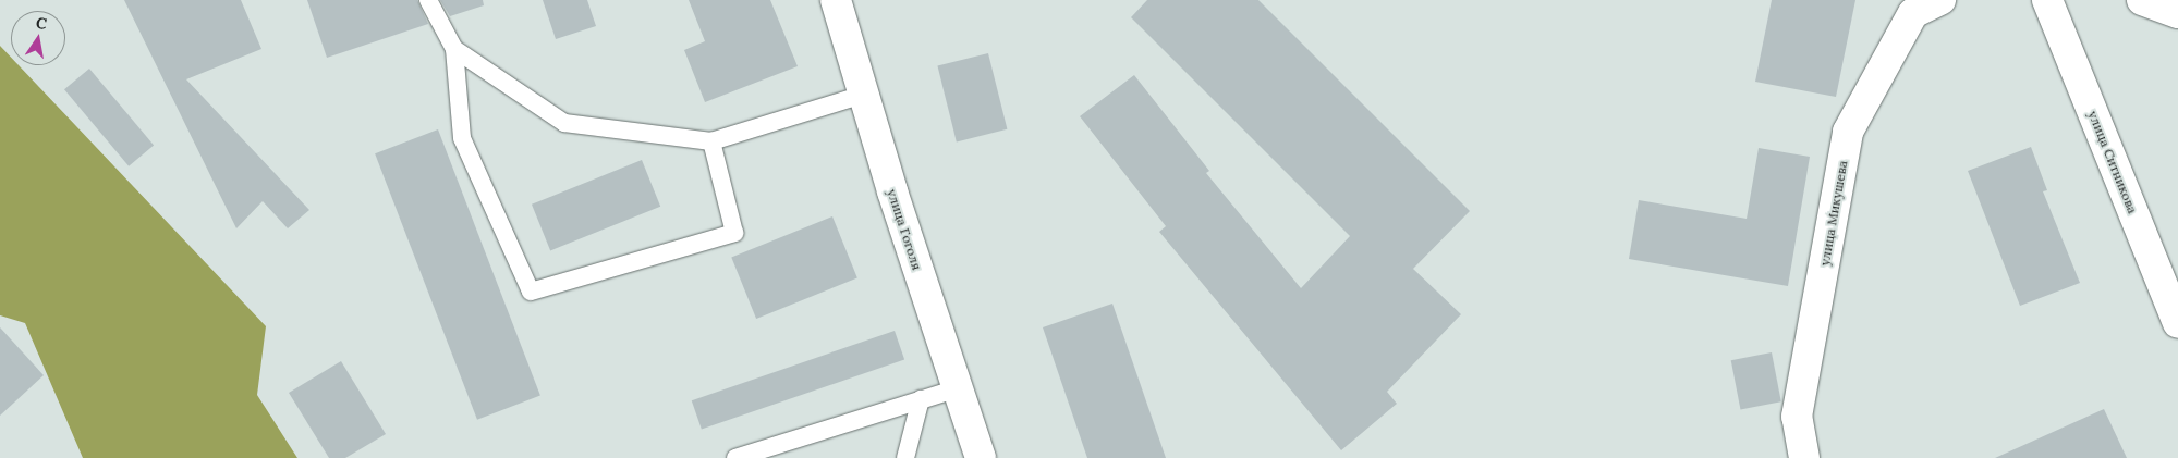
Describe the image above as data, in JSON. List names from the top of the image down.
{
  "streets": {
    "street": ["улица Ситникова", "улица Микушева", "улица Гоголя"]
  },
  "north": "top"
}
